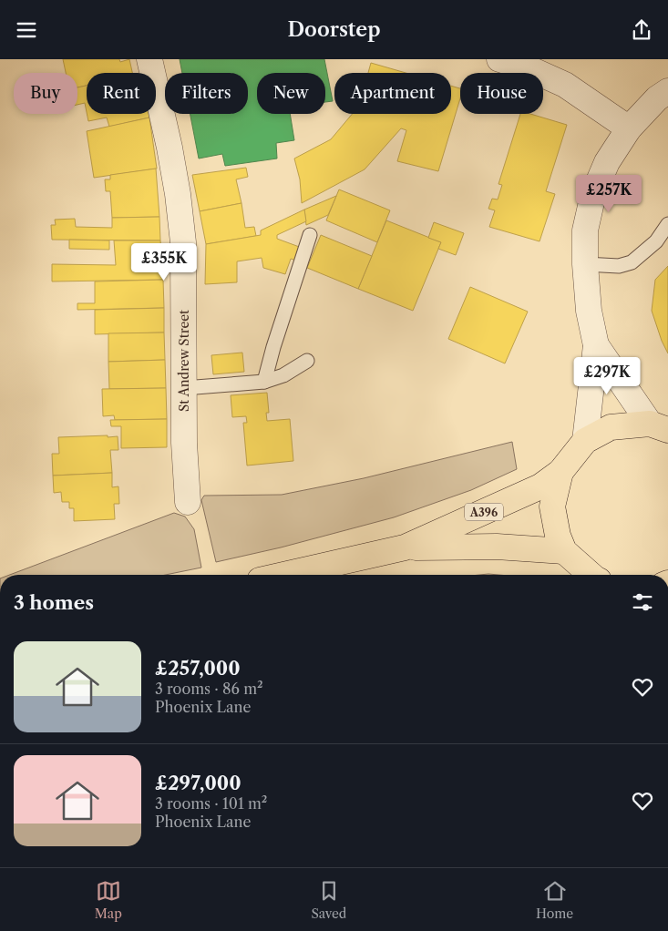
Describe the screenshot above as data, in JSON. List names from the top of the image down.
{
  "streets": {
    "main road": ["A396"],
    "street": ["St Andrew Street"]
  },
  "page": {
    "header": "Doorstep",
    "chip": [
      "Buy",
      "Rent",
      "Filters",
      "New",
      "Apartment",
      "House"
    ],
    "price": ["£257K", "£355K", "£297K"],
    "heading": "3 homes",
    "list": [
      {
        "name": "£257,000",
        "note": "3 rooms · 86 m² · Phoenix Lane"
      },
      {
        "name": "£297,000",
        "note": "3 rooms · 101 m² · Phoenix Lane"
      }
    ],
    "tabs": ["Map", "Saved", "Home"]
  }
}
